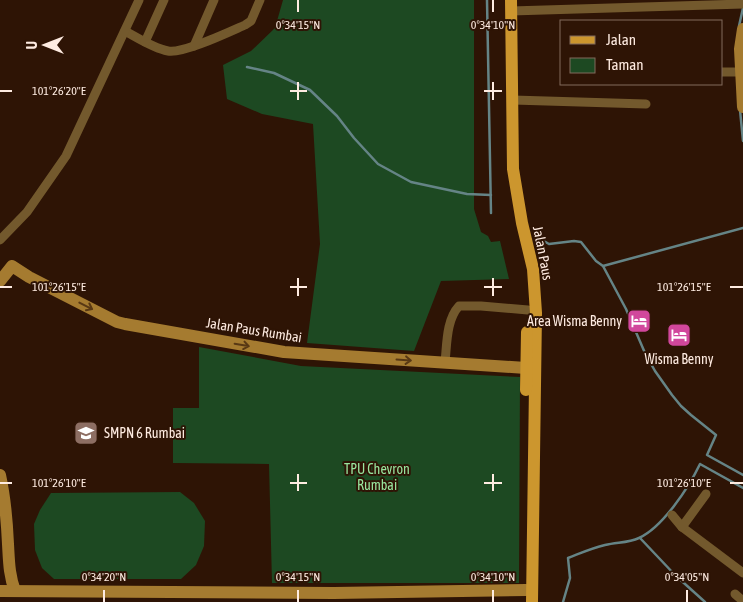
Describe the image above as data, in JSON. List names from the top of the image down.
{
  "streets": {
    "main road": ["Jalan Paus"],
    "street": ["Jalan Paus Rumbai"]
  },
  "crossings": [
    ["Jalan Paus", "Jalan Paus Rumbai"]
  ],
  "one_way": ["Jalan Paus Rumbai"],
  "parks": ["TPU Chevron Rumbai"],
  "places": {
    "hotel": ["Area Wisma Benny", "Wisma Benny"],
    "school or university": ["SMPN 6 Rumbai"]
  },
  "legend": ["Jalan", "Taman"],
  "north": "left",
  "coordinates": [
    "0°34'15\"N",
    "0°34'10\"N",
    "101°26'20\"E",
    "101°26'15\"E",
    "101°26'10\"E",
    "0°34'20\"N",
    "0°34'05\"N"
  ]
}
